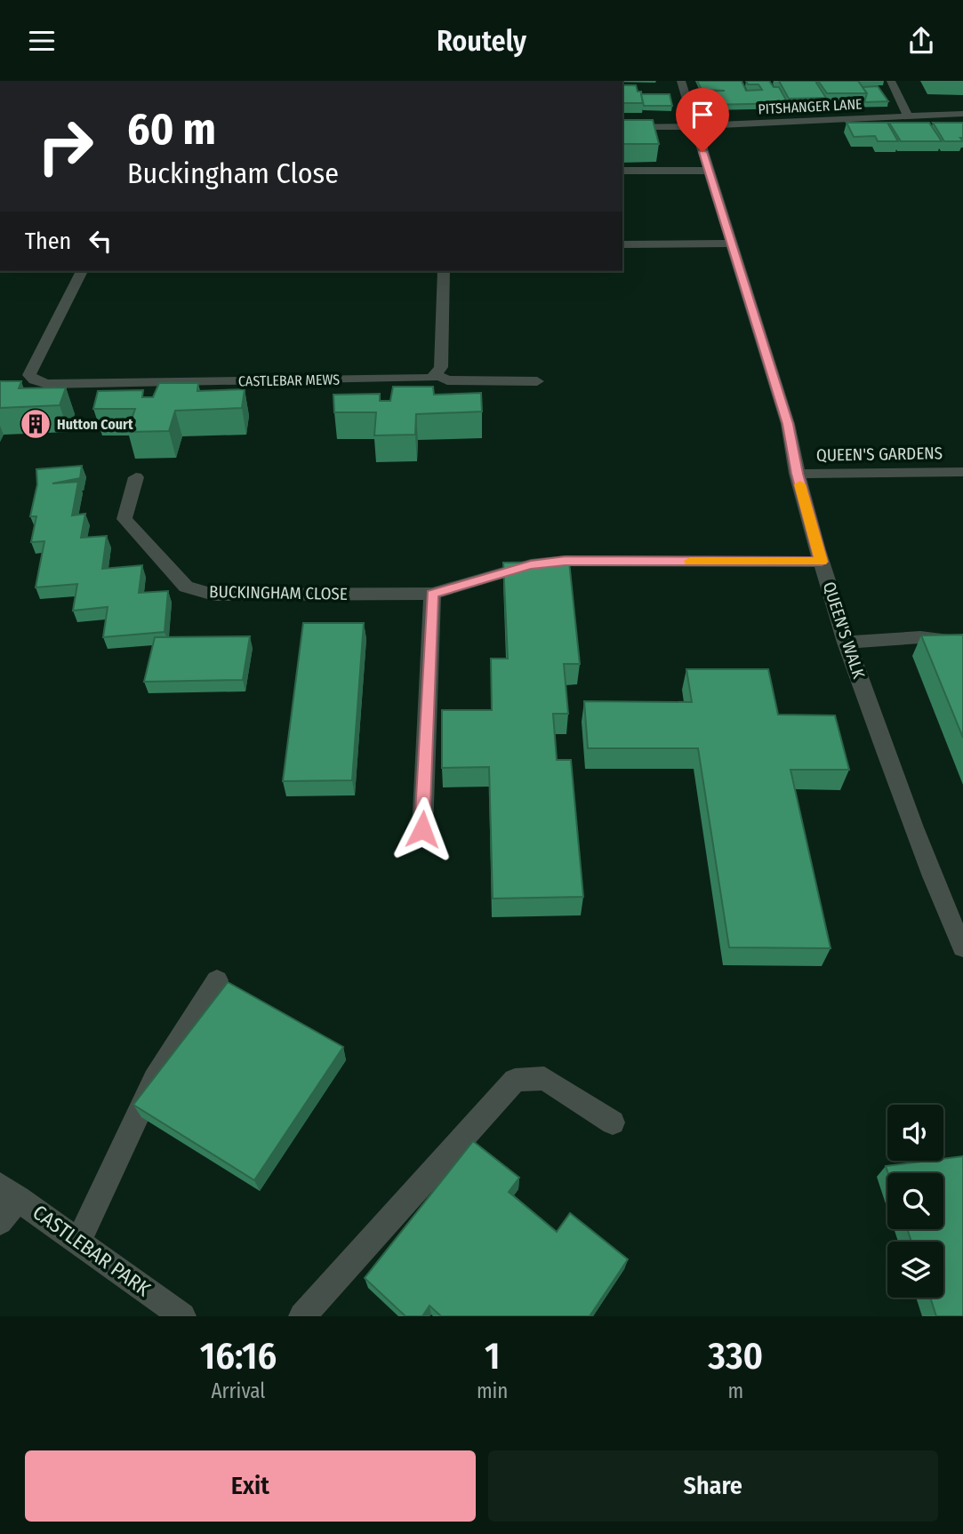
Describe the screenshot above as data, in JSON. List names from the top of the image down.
{
  "streets": {
    "street": [
      "PITSHANGER LANE",
      "CASTLEBAR MEWS",
      "QUEEN'S GARDENS",
      "BUCKINGHAM CLOSE",
      "QUEEN'S WALK",
      "CASTLEBAR PARK"
    ]
  },
  "crossings": [
    ["PITSHANGER LANE", "QUEEN'S WALK"],
    ["QUEEN'S GARDENS", "QUEEN'S WALK"],
    ["BUCKINGHAM CLOSE", "QUEEN'S WALK"]
  ],
  "places": {
    "building": ["Hutton Court"]
  },
  "page": {
    "header": "Routely",
    "turn": ["60 m", "Buckingham Close"],
    "then": "Then",
    "eta": [
      "16:16",
      "Arrival",
      "1",
      "min",
      "330",
      "m"
    ],
    "buttons": ["Exit", "Share"]
  }
}
